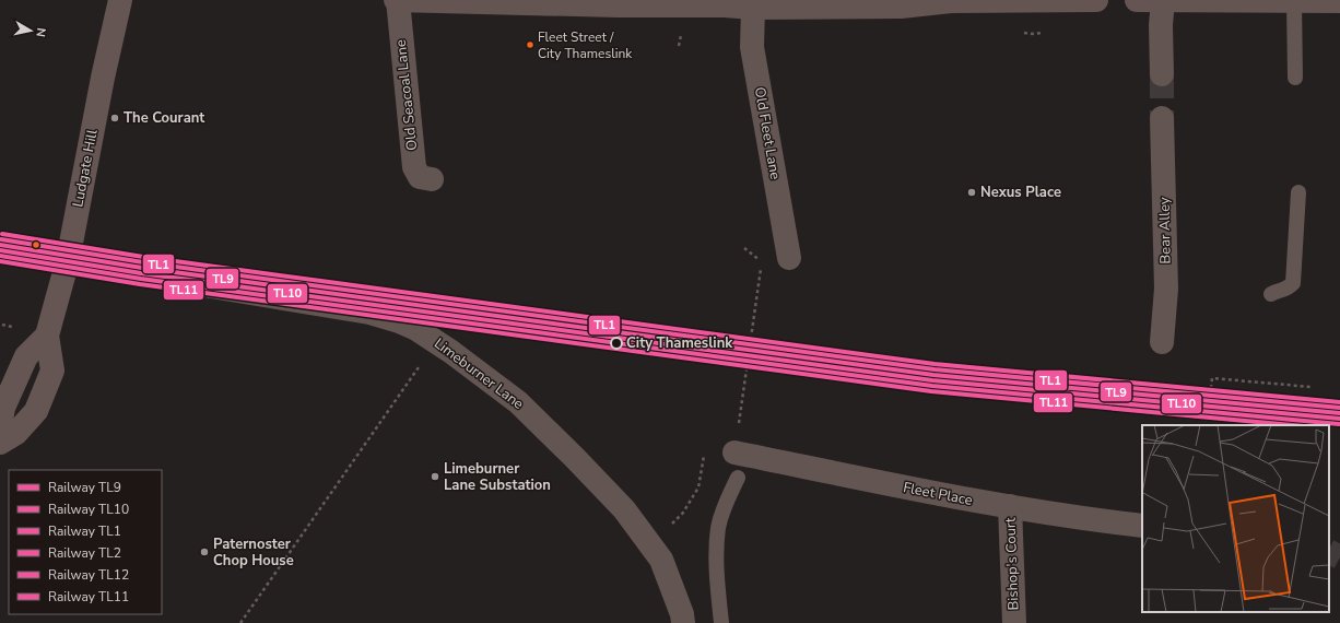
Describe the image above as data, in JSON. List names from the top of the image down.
{
  "streets": {
    "street": [
      "Old Seacoal Lane",
      "Old Fleet Lane",
      "Ludgate Hill",
      "Bear Alley",
      "Limeburner Lane",
      "Fleet Place",
      "Bishop's Court"
    ]
  },
  "crossings": [
    ["Ludgate Hill", "Limeburner Lane"],
    ["Fleet Place", "Bishop's Court"]
  ],
  "places": [
    "Fleet Street / City Thameslink",
    "The Courant",
    "Nexus Place",
    "City Thameslink",
    "Limeburner Lane Substation",
    "Paternoster Chop House"
  ],
  "lines": [
    "rail line TL12",
    "rail line TL1",
    "rail line TL9",
    "rail line TL10",
    "rail line TL2",
    "rail line TL11"
  ],
  "legend": [
    "Railway TL9",
    "Railway TL10",
    "Railway TL1",
    "Railway TL2",
    "Railway TL12",
    "Railway TL11"
  ],
  "north": "right"
}
